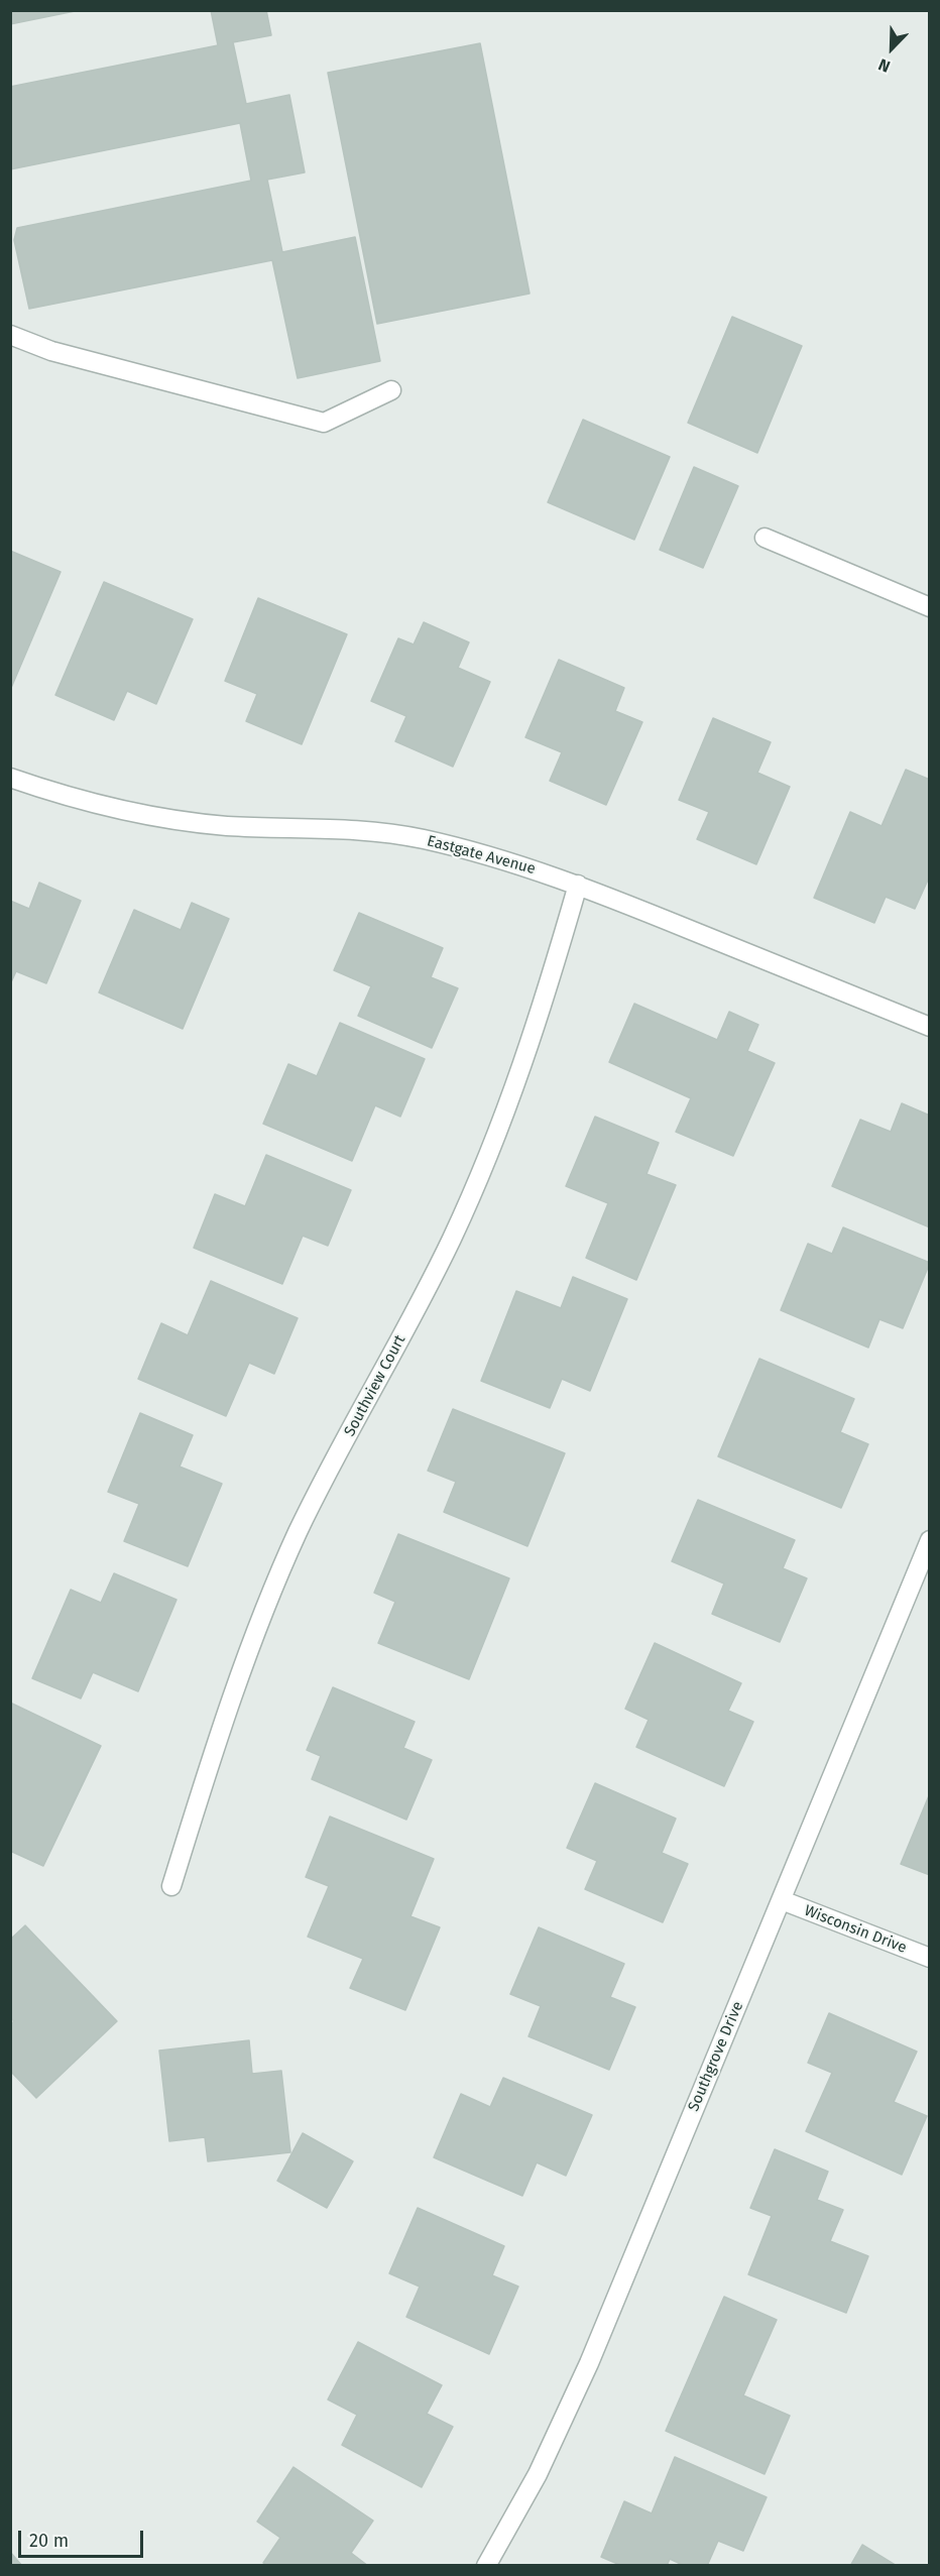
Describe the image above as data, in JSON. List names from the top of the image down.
{
  "streets": {
    "street": [
      "Eastgate Avenue",
      "Southview Court",
      "Wisconsin Drive",
      "Southgrove Drive"
    ]
  },
  "crossings": [
    ["Eastgate Avenue", "Southview Court"],
    ["Wisconsin Drive", "Southgrove Drive"]
  ],
  "scale_bar": "20 m",
  "north": "bottom left"
}
